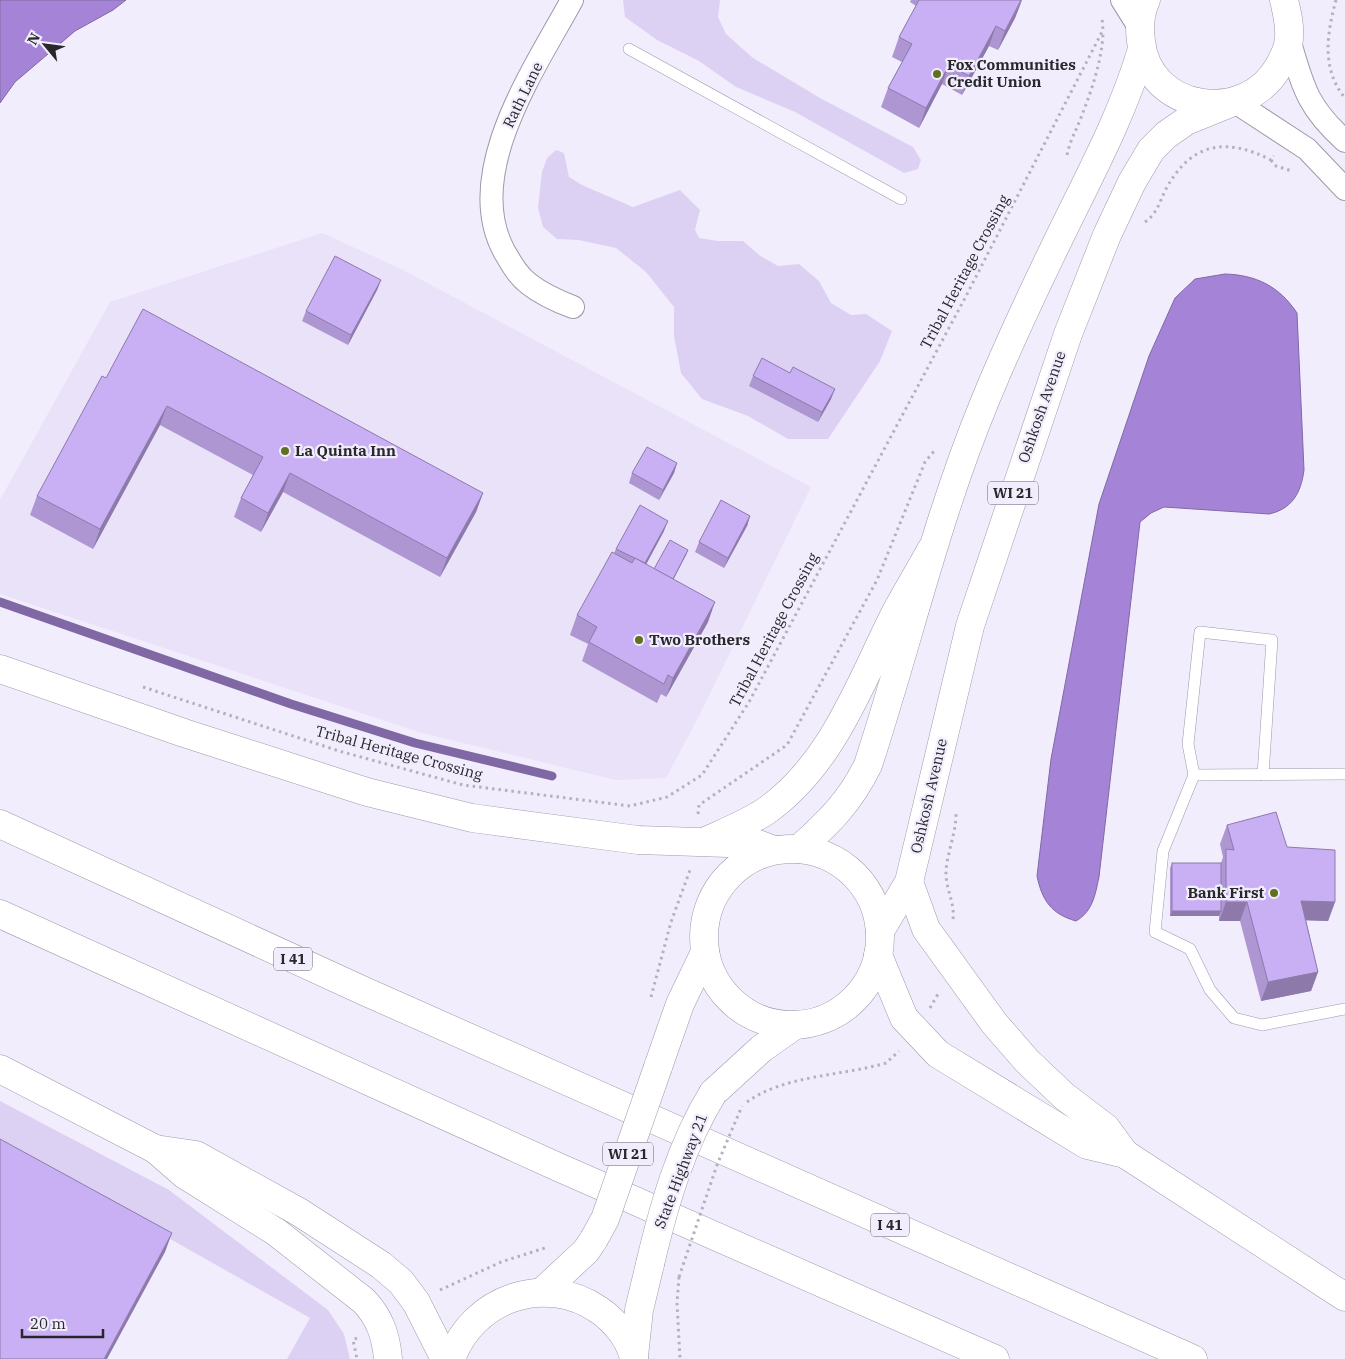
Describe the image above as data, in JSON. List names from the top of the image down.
{
  "streets": {
    "main road": [
      "Oshkosh Avenue",
      "WI 21",
      "I 41",
      "State Highway 21"
    ],
    "street": ["Rath Lane"],
    "path": ["Tribal Heritage Crossing"]
  },
  "crossings": [
    ["Oshkosh Avenue", "WI 21"],
    ["Oshkosh Avenue", "State Highway 21"],
    ["WI 21", "State Highway 21"]
  ],
  "places": [
    "Fox Communities Credit Union",
    "La Quinta Inn",
    "Two Brothers",
    "Bank First"
  ],
  "scale_bar": "20 m",
  "north": "top left"
}
